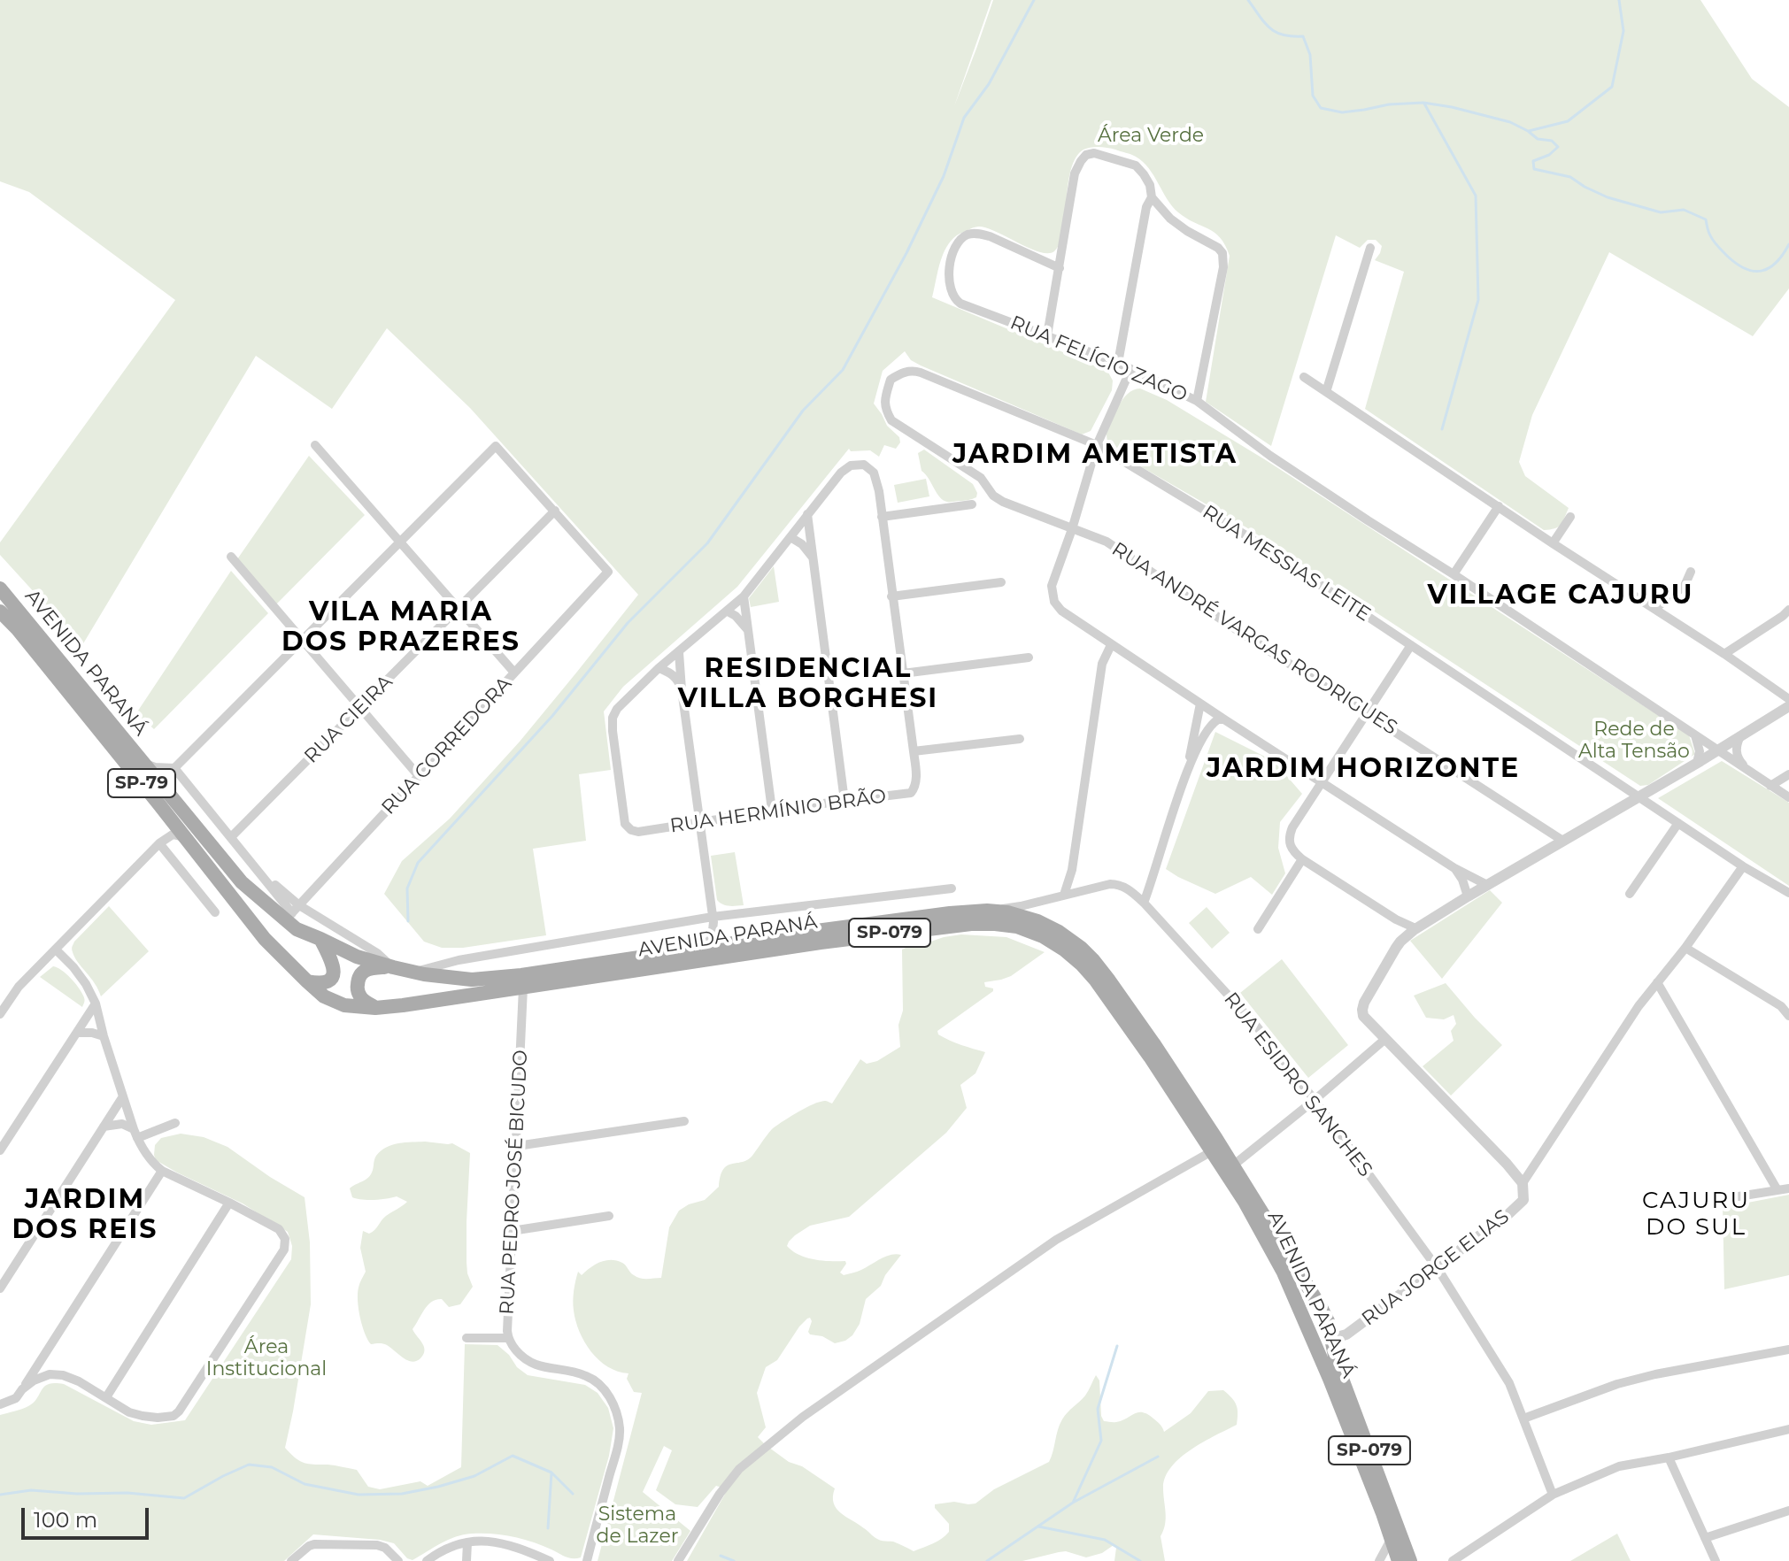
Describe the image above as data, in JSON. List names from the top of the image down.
{
  "streets": {
    "main road": ["AVENIDA PARANÁ", "SP-79", "SP-079"],
    "street": [
      "RUA FELÍCIO ZAGO",
      "RUA MESSIAS LEITE",
      "RUA ANDRÉ VARGAS RODRIGUES",
      "RUA CIEIRA",
      "RUA CORREDORA",
      "RUA HERMÍNIO BRÃO",
      "RUA ESIDRO SANCHES",
      "RUA PEDRO JOSÉ BICUDO",
      "RUA JORGE ELIAS"
    ]
  },
  "crossings": [
    ["RUA MESSIAS LEITE", "RUA ANDRÉ VARGAS RODRIGUES"],
    ["AVENIDA PARANÁ", "RUA CIEIRA"],
    ["AVENIDA PARANÁ", "RUA CORREDORA"],
    ["AVENIDA PARANÁ", "SP-079"],
    ["AVENIDA PARANÁ", "RUA ESIDRO SANCHES"],
    ["AVENIDA PARANÁ", "RUA PEDRO JOSÉ BICUDO"],
    ["AVENIDA PARANÁ", "RUA JORGE ELIAS"],
    ["RUA CIEIRA", "RUA CORREDORA"],
    ["RUA ESIDRO SANCHES", "RUA JORGE ELIAS"]
  ],
  "districts": [
    "JARDIM AMETISTA",
    "VILLAGE CAJURU",
    "VILA MARIA DOS PRAZERES",
    "RESIDENCIAL VILLA BORGHESI",
    "JARDIM HORIZONTE",
    "JARDIM DOS REIS",
    "CAJURU DO SUL"
  ],
  "parks": [
    "Área Verde",
    "Rede de Alta Tensão",
    "Área Institucional",
    "Sistema de Lazer"
  ],
  "scale_bar": "100 m"
}
